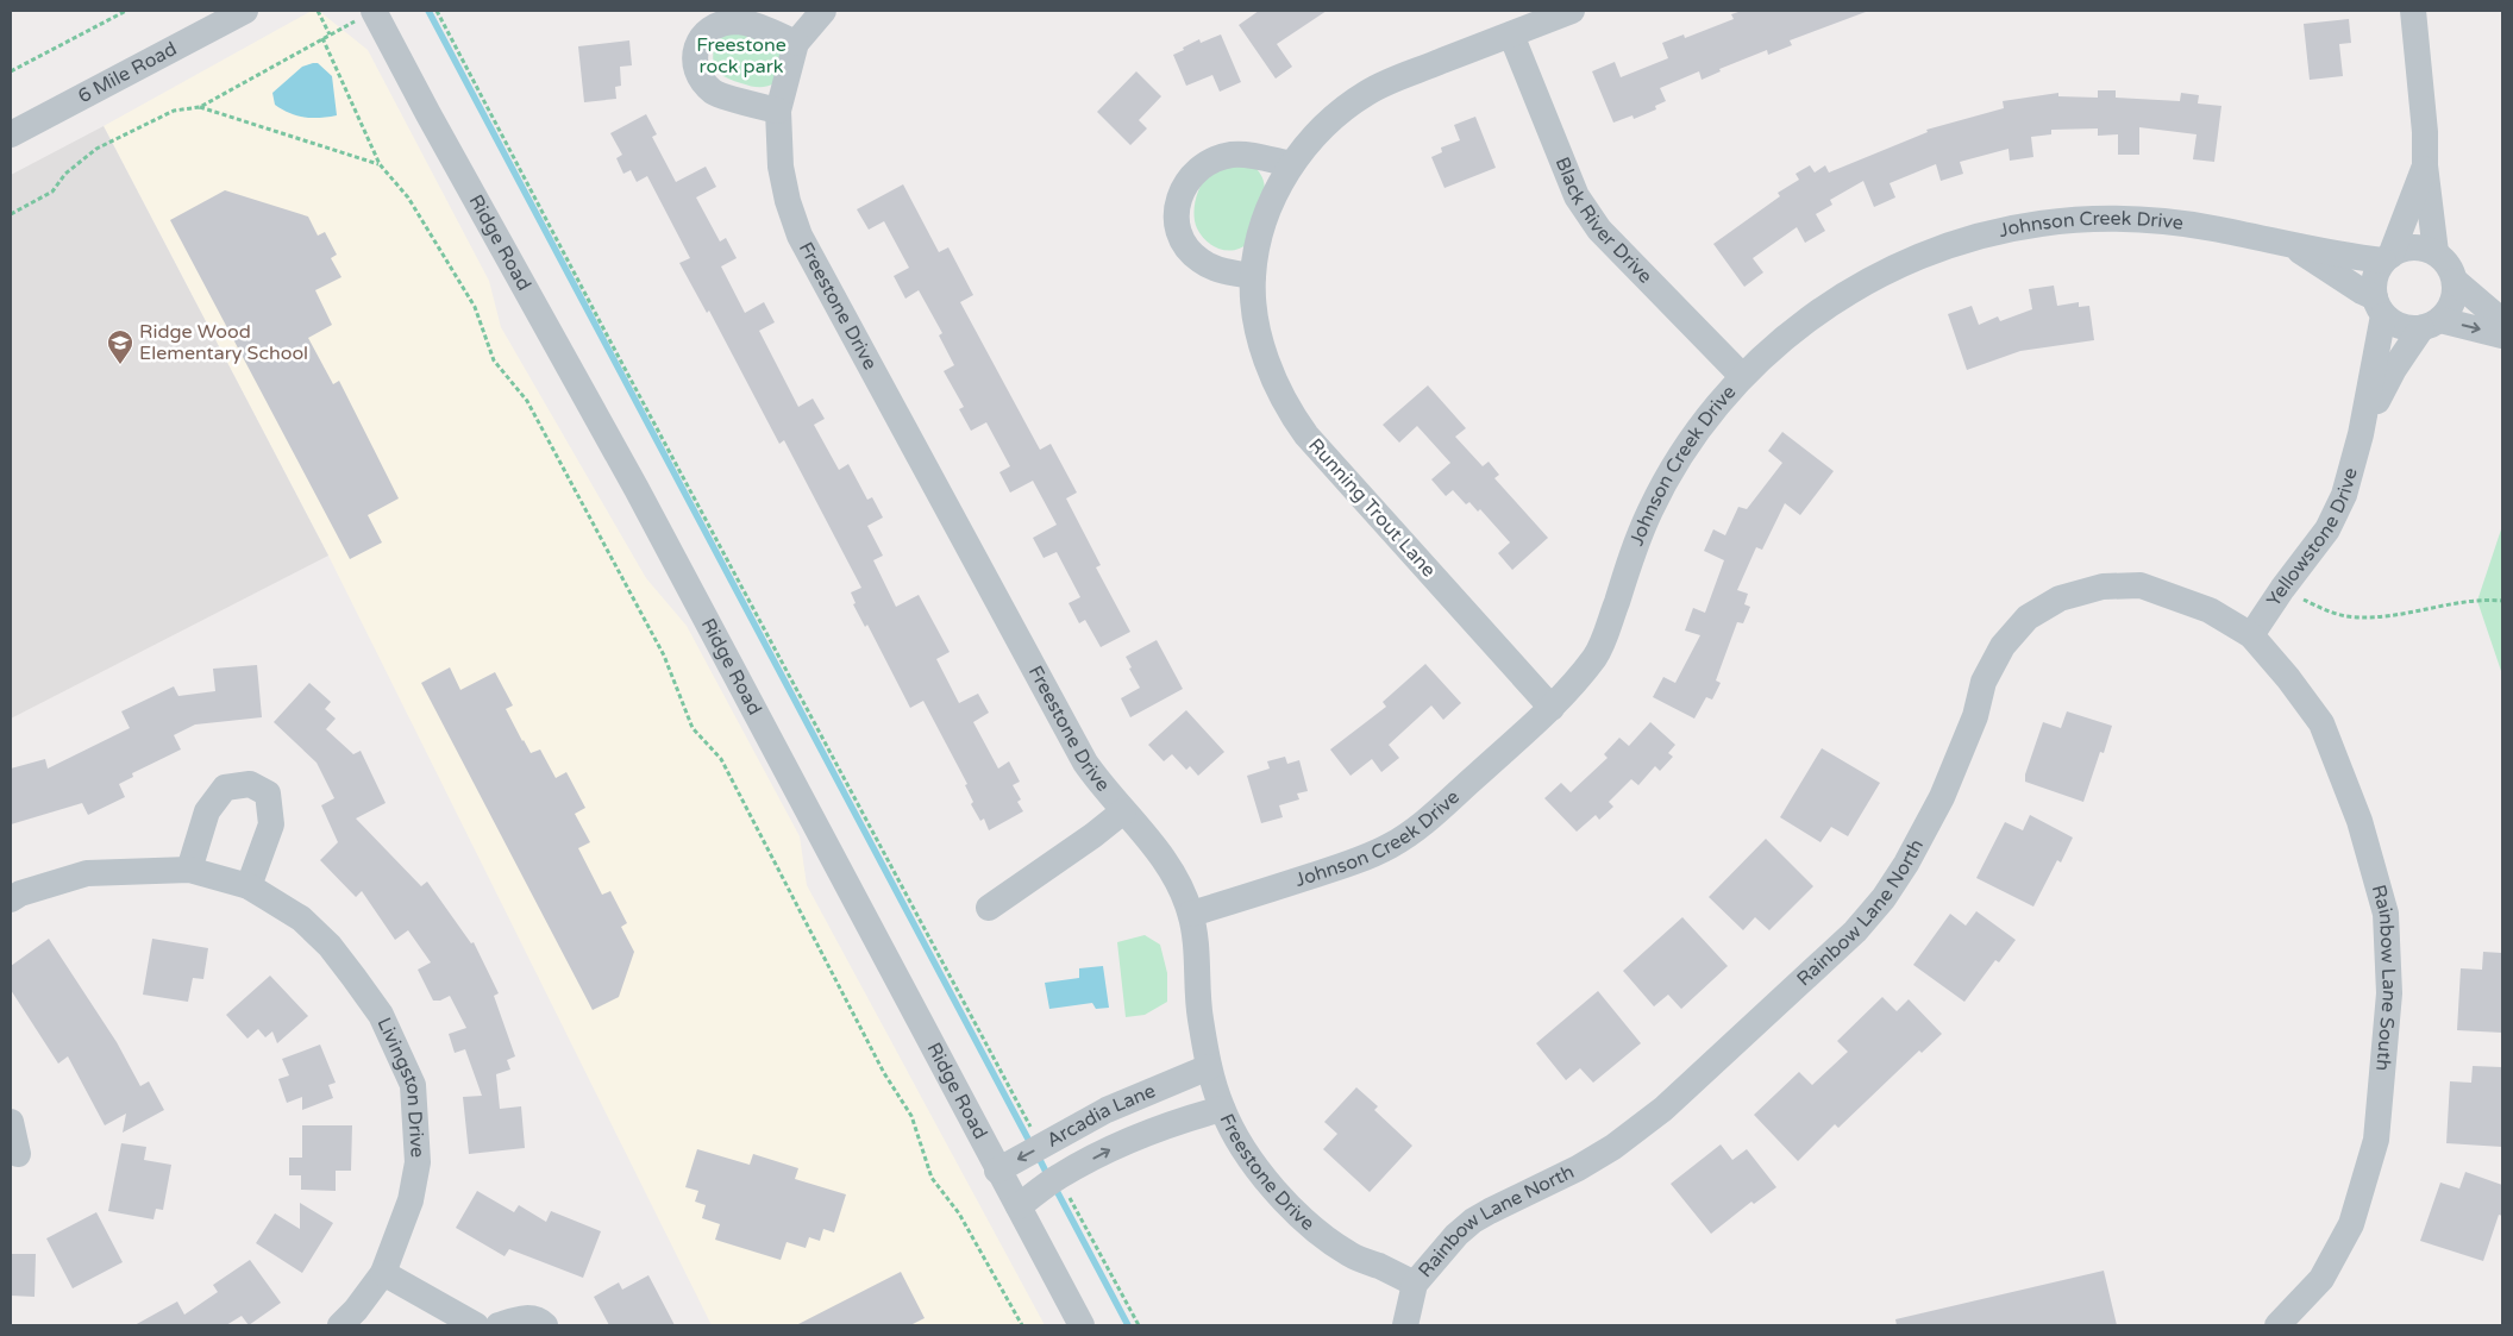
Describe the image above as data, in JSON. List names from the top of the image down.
{
  "streets": {
    "street": [
      "6 Mile Road",
      "Black River Drive",
      "Johnson Creek Drive",
      "Ridge Road",
      "Freestone Drive",
      "Running Trout Lane",
      "Yellowstone Drive",
      "Rainbow Lane North",
      "Rainbow Lane South",
      "Livingston Drive",
      "Arcadia Lane"
    ]
  },
  "crossings": [
    ["Black River Drive", "Johnson Creek Drive"],
    ["Black River Drive", "Running Trout Lane"],
    ["Johnson Creek Drive", "Freestone Drive"],
    ["Johnson Creek Drive", "Running Trout Lane"],
    ["Johnson Creek Drive", "Yellowstone Drive"],
    ["Ridge Road", "Arcadia Lane"],
    ["Freestone Drive", "Rainbow Lane North"],
    ["Freestone Drive", "Arcadia Lane"],
    ["Yellowstone Drive", "Rainbow Lane North"],
    ["Yellowstone Drive", "Rainbow Lane South"],
    ["Rainbow Lane North", "Rainbow Lane South"]
  ],
  "parks": ["Freestone rock park"],
  "places": {
    "school or university": ["Ridge Wood Elementary School"]
  }
}
